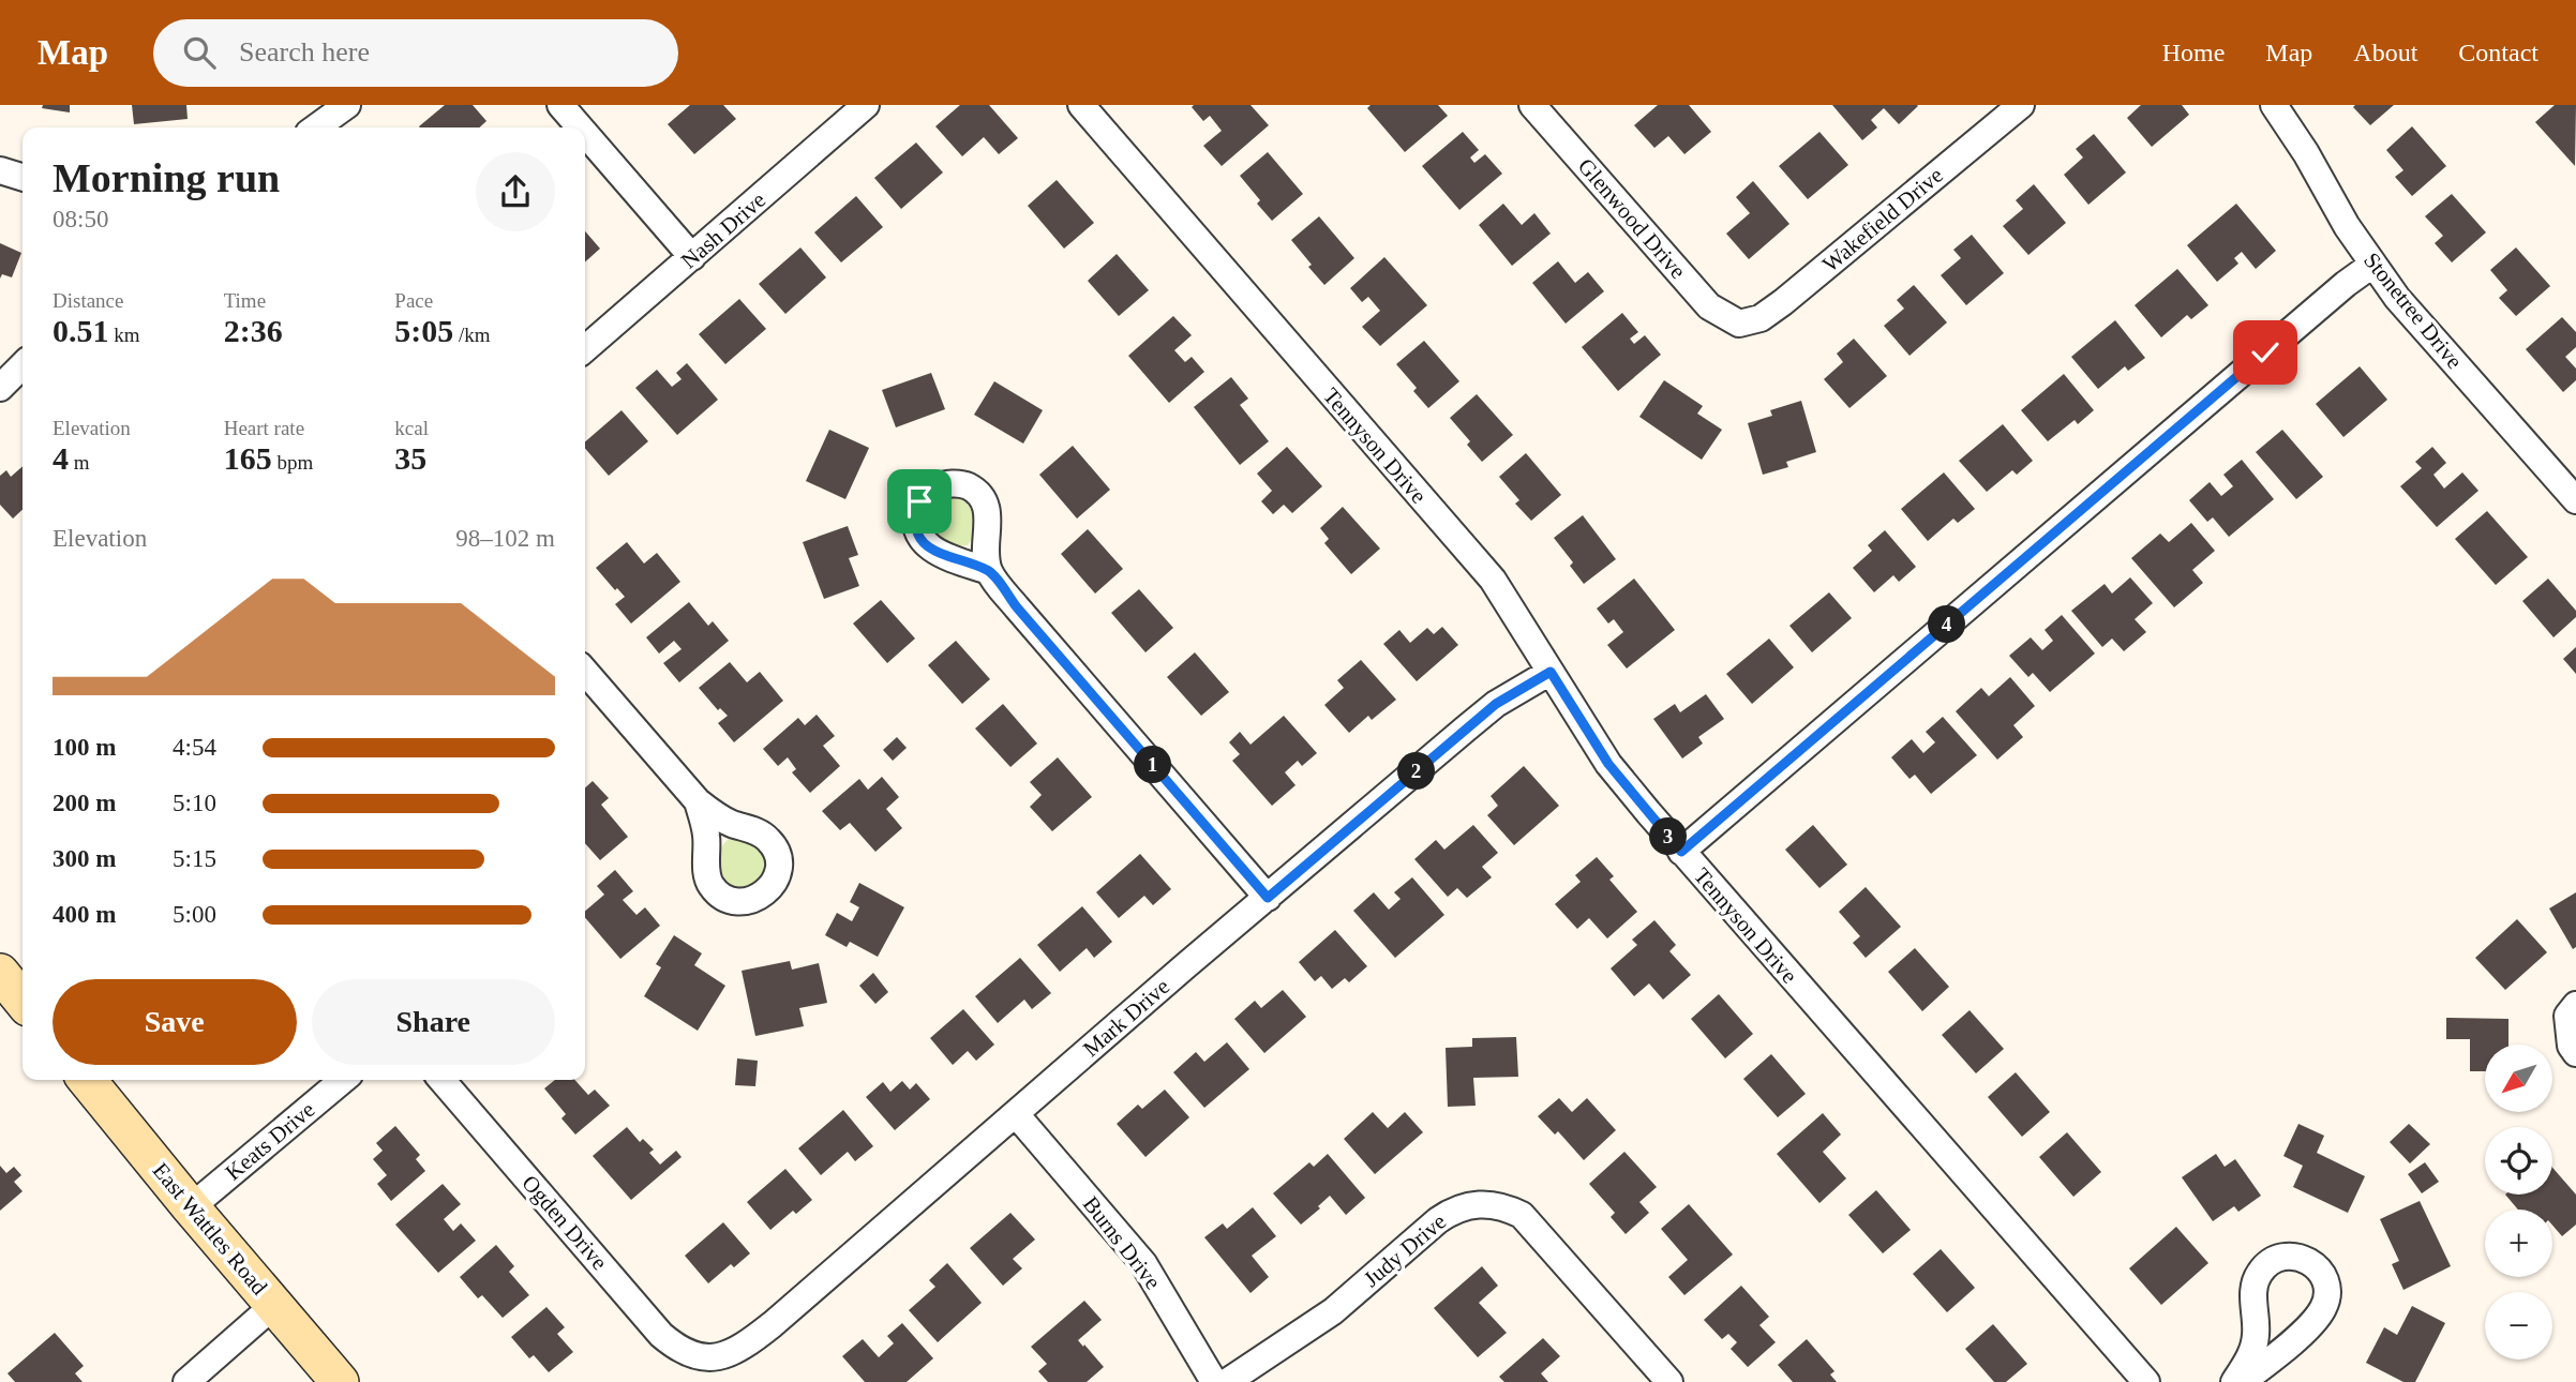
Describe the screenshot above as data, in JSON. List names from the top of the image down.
{
  "streets": {
    "main road": ["East Wattles Road"],
    "street": [
      "Glenwood Drive",
      "Wakefield Drive",
      "Nash Drive",
      "Stonetree Drive",
      "Tennyson Drive",
      "Mark Drive",
      "Keats Drive",
      "Ogden Drive",
      "Burns Drive",
      "Judy Drive"
    ]
  },
  "crossings": [
    ["Glenwood Drive", "Wakefield Drive"],
    ["Tennyson Drive", "Mark Drive"],
    ["Mark Drive", "Ogden Drive"],
    ["Mark Drive", "Burns Drive"],
    ["Keats Drive", "East Wattles Road"]
  ],
  "north": "bottom left",
  "page": {
    "header": "Map",
    "search": "Search here",
    "nav": [
      "Home",
      "Map",
      "About",
      "Contact"
    ],
    "heading": ["Morning run", "08:50"],
    "stats": [
      ["Distance", "0.51 km"],
      ["Time", "2:36"],
      ["Pace", "5:05 /km"],
      ["Elevation", "4 m"],
      ["Heart rate", "165 bpm"],
      ["kcal", "35"]
    ],
    "chart": ["Elevation", "98–102 m"],
    "pins": [
      "4",
      "1",
      "2",
      "3"
    ],
    "list": [
      {
        "name": "100 m",
        "note": "4:54"
      },
      {
        "name": "200 m",
        "note": "5:10"
      },
      {
        "name": "300 m",
        "note": "5:15"
      },
      {
        "name": "400 m",
        "note": "5:00"
      }
    ],
    "buttons": ["Save", "Share"],
    "map_buttons": ["+", "−"]
  }
}
